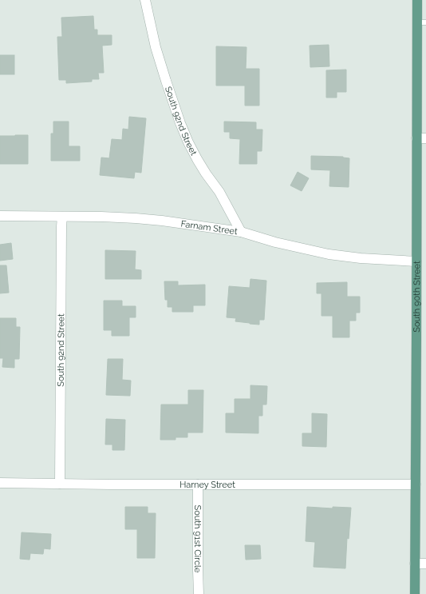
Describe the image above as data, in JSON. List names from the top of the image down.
{
  "streets": {
    "main road": ["South 90th Street"],
    "street": [
      "South 92nd Street",
      "Farnam Street",
      "Harney Street",
      "South 91st Circle"
    ]
  },
  "crossings": [
    ["South 92nd Street", "Farnam Street"],
    ["South 92nd Street", "Harney Street"],
    ["Farnam Street", "South 90th Street"],
    ["South 90th Street", "Harney Street"],
    ["Harney Street", "South 91st Circle"]
  ]
}
